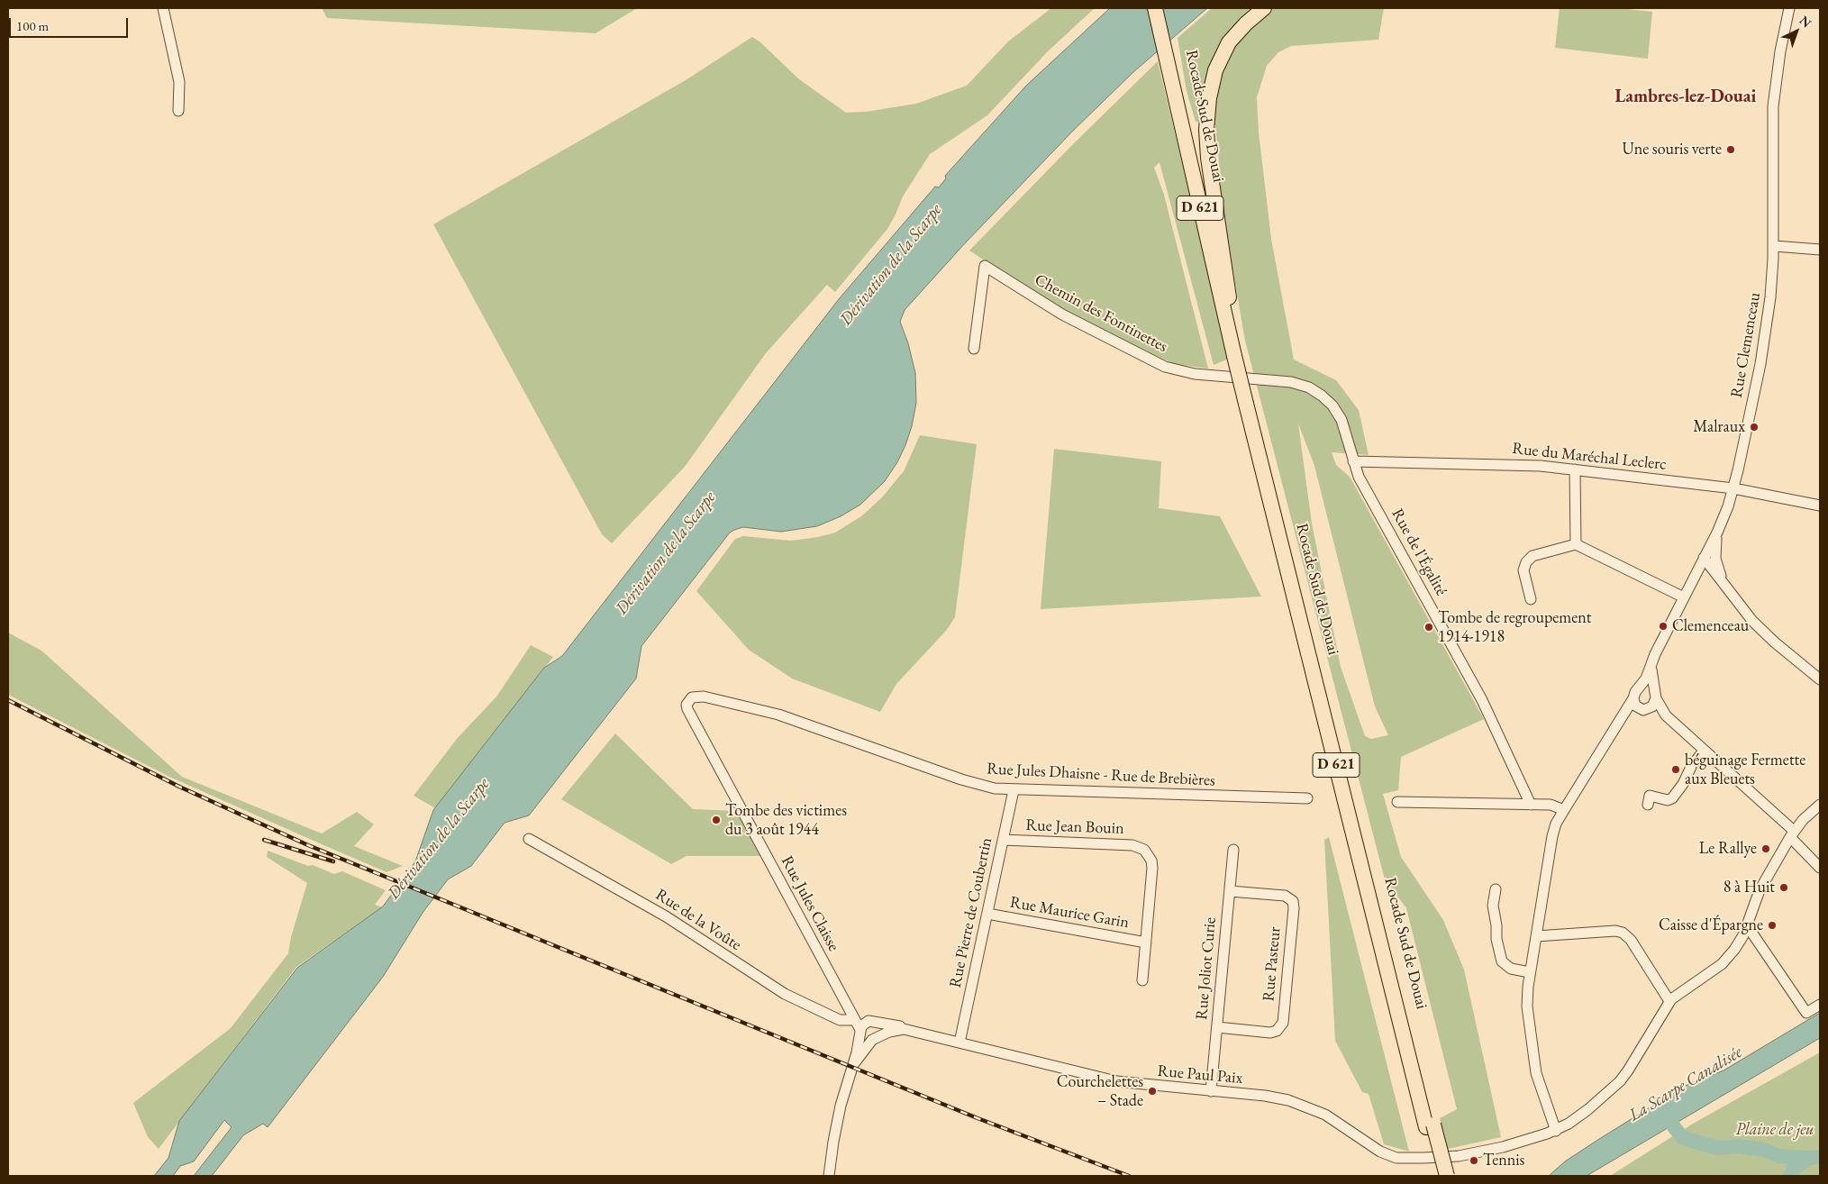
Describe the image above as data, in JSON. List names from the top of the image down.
{
  "streets": {
    "highway": ["Rocade Sud de Douai", "D 621"],
    "street": [
      "Chemin des Fontinettes",
      "Rue Clemenceau",
      "Rue du Maréchal Leclerc",
      "Rue de l'Égalité",
      "Rue Jules Dhaisne - Rue de Brebières",
      "Rue Jean Bouin",
      "Rue Jules Claisse",
      "Rue Pierre de Coubertin",
      "Rue Maurice Garin",
      "Rue de la Voûte",
      "Rue Pasteur",
      "Rue Joliot Curie",
      "Rue Paul Paix"
    ]
  },
  "crossings": [
    ["Chemin des Fontinettes", "Rue du Maréchal Leclerc"],
    ["Chemin des Fontinettes", "Rue de l'Égalité"],
    ["Rue Clemenceau", "Rue du Maréchal Leclerc"],
    ["Rue du Maréchal Leclerc", "Rue de l'Égalité"],
    ["Rue Jules Dhaisne - Rue de Brebières", "Rue Jules Claisse"],
    ["Rue Jules Dhaisne - Rue de Brebières", "Rue Pierre de Coubertin"],
    ["Rue Jean Bouin", "Rue Pierre de Coubertin"],
    ["Rue Jean Bouin", "Rue Maurice Garin"],
    ["Rue Jules Claisse", "Rue de la Voûte"],
    ["Rue Jules Claisse", "Rue Paul Paix"],
    ["Rue Pierre de Coubertin", "Rue Maurice Garin"],
    ["Rue Pierre de Coubertin", "Rue Paul Paix"],
    ["Rue Pasteur", "Rue Joliot Curie"],
    ["Rue Joliot Curie", "Rue Paul Paix"]
  ],
  "districts": ["Lambres-lez-Douai"],
  "water": ["Dérivation de la Scarpe", "La Scarpe Canalisée"],
  "parks": ["Plaine de jeu"],
  "places": [
    "Une souris verte",
    "Malraux",
    "Clemenceau",
    "Tombe de regroupement 1914-1918",
    "béguinage Fermette aux Bleuets",
    "Tombe des victimes du 3 août 1944",
    "Le Rallye",
    "8 à Huit",
    "Caisse d'Épargne",
    "Courchelettes – Stade",
    "Tennis"
  ],
  "scale_bar": "100 m",
  "north": "top right"
}
